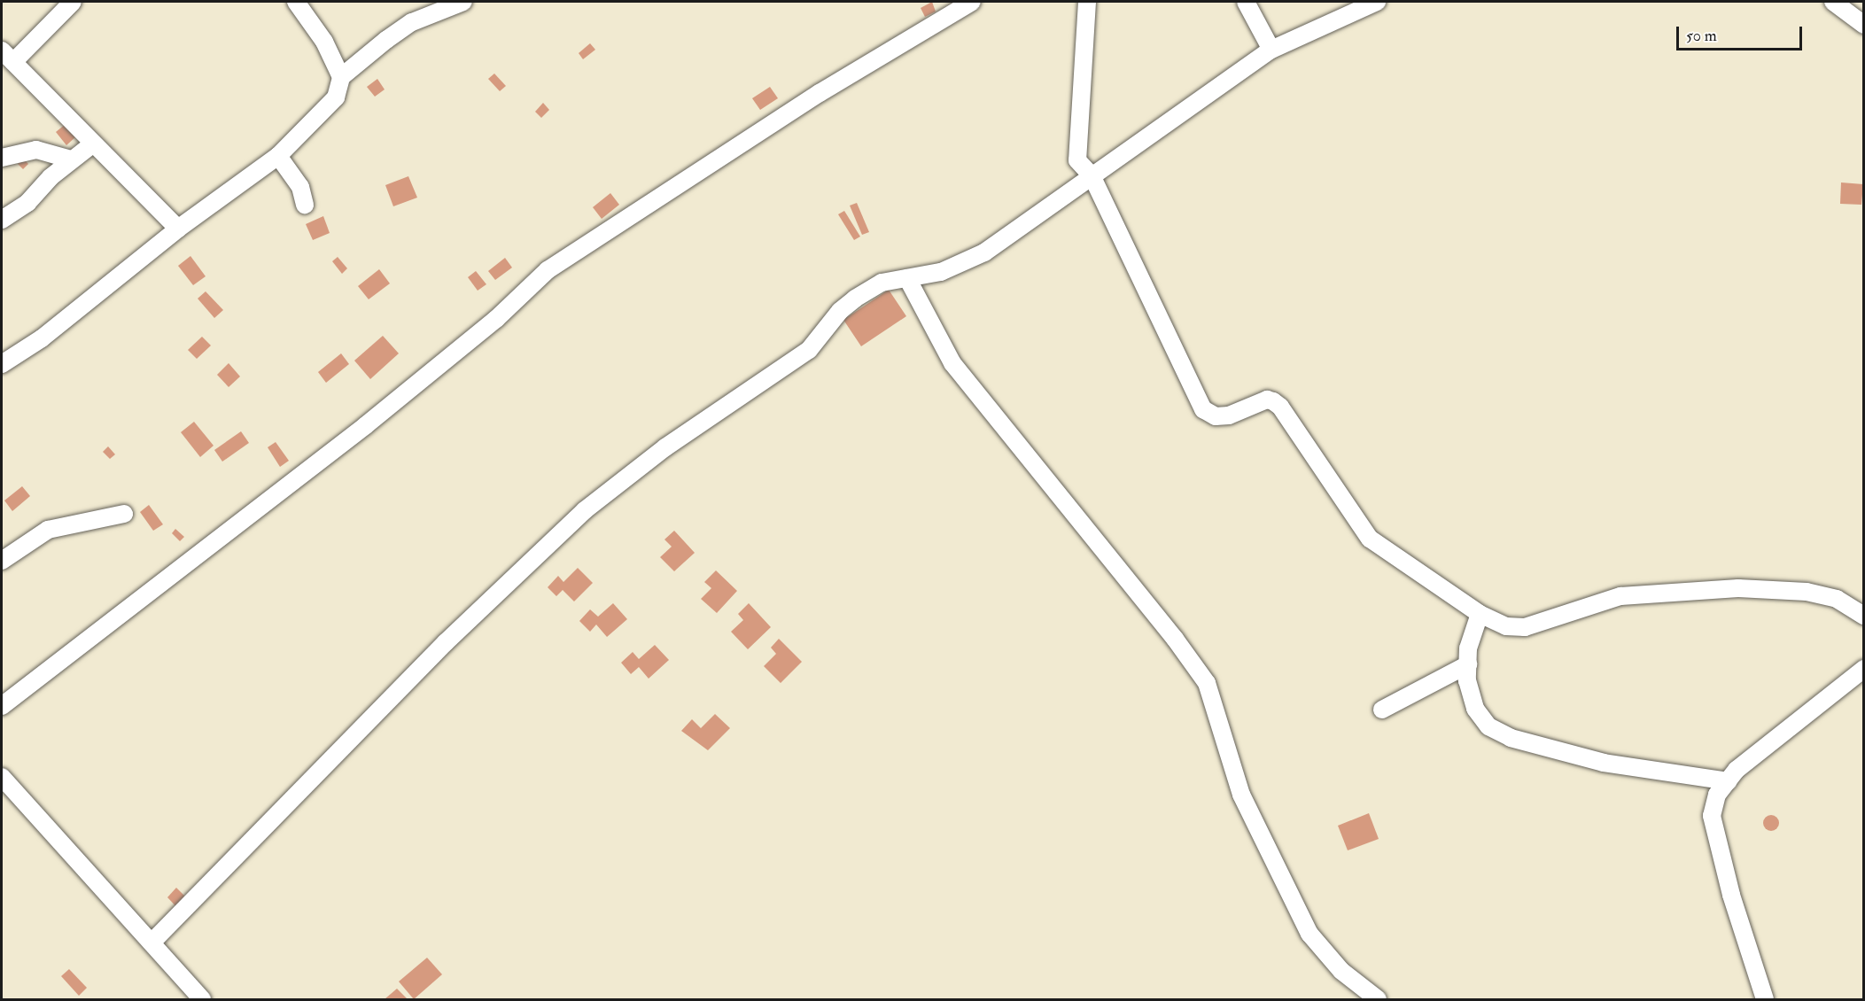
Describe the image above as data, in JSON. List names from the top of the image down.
{
  "scale_bar": "50 m"
}
